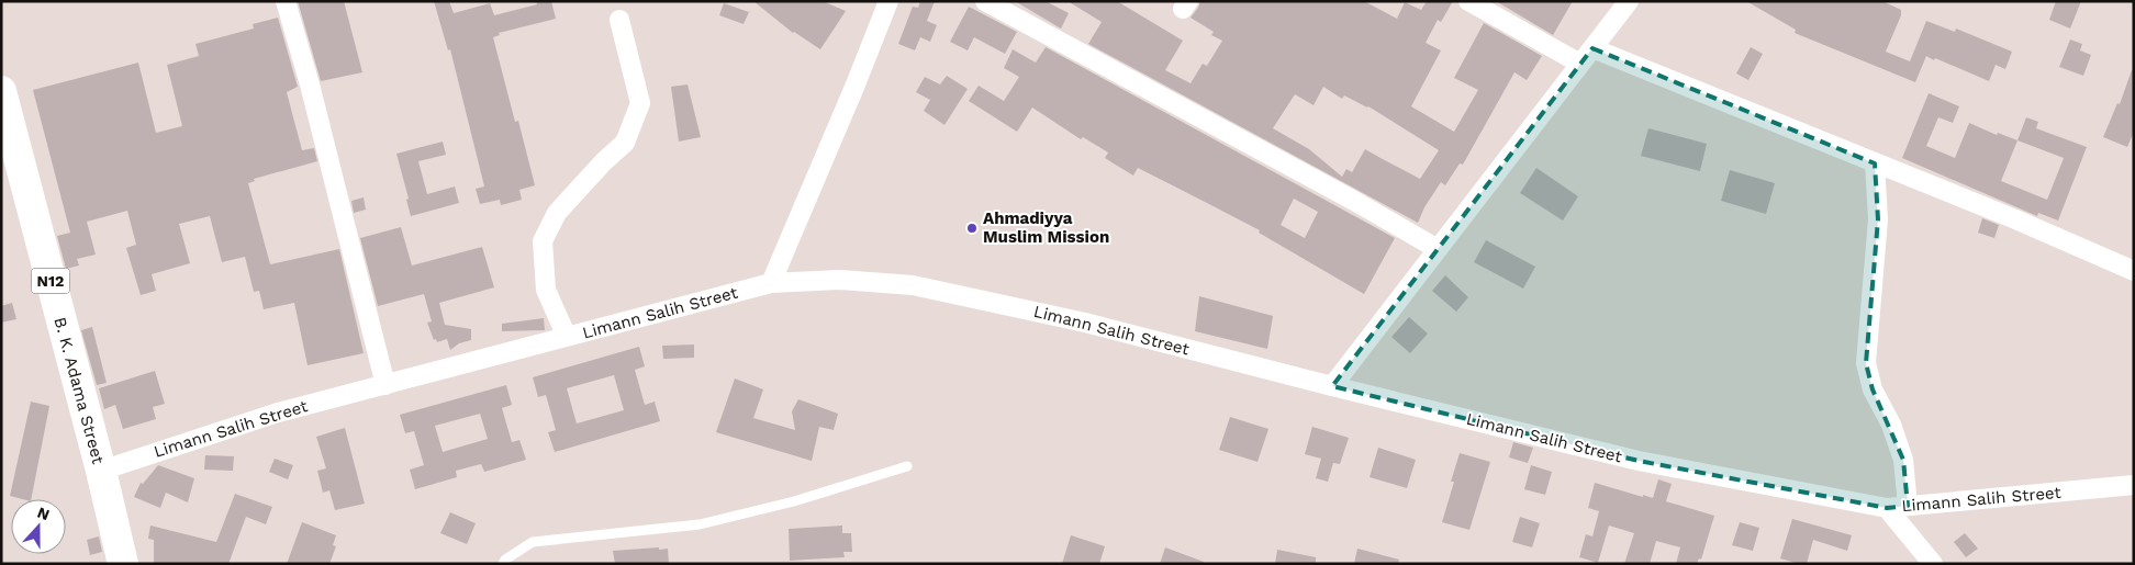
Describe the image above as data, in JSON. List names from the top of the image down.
{
  "streets": {
    "highway": ["N12", "B. K. Adama Street"],
    "street": ["Limann Salih Street"]
  },
  "crossings": [
    ["Limann Salih Street", "B. K. Adama Street"]
  ],
  "places": ["Ahmadiyya Muslim Mission"],
  "north": "top"
}
